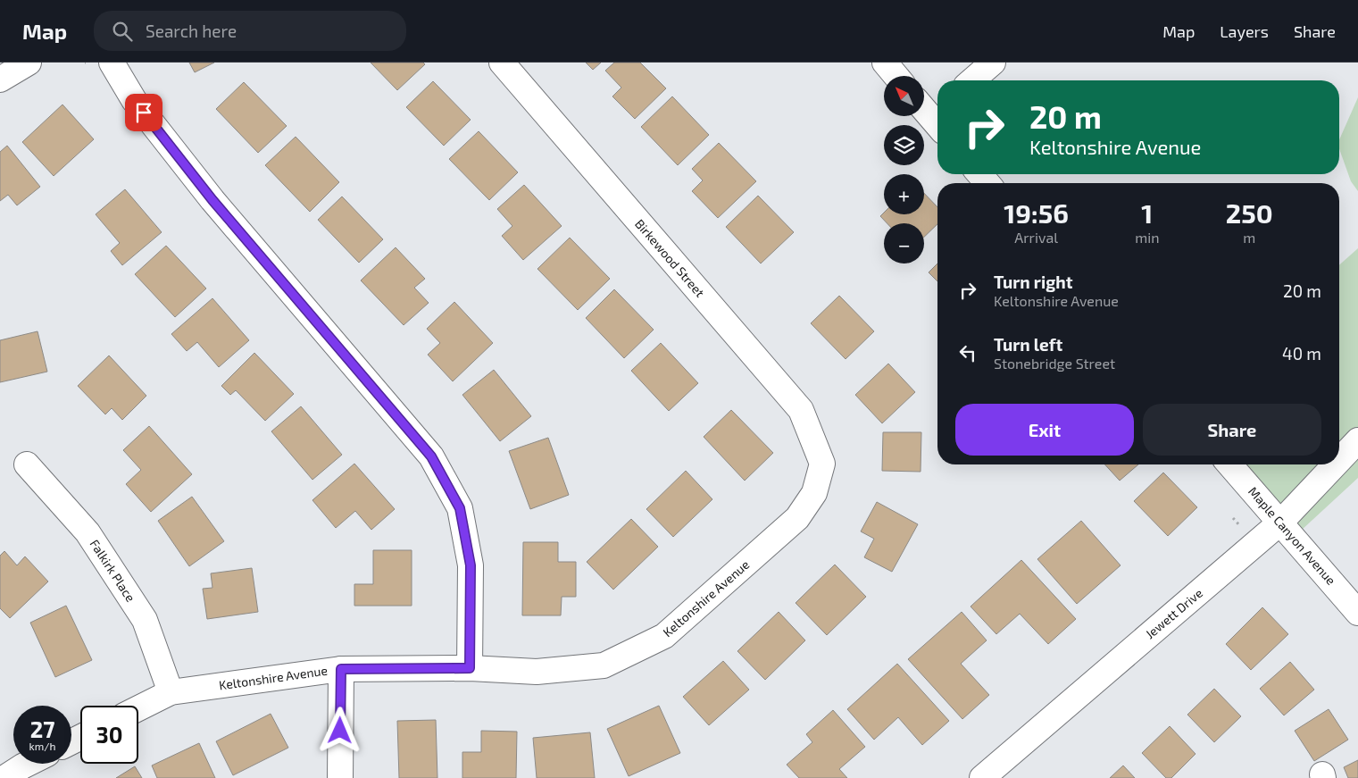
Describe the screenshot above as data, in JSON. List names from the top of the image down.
{
  "streets": {
    "street": [
      "Birkewood Street",
      "Maple Canyon Avenue",
      "Falkirk Place",
      "Keltonshire Avenue",
      "Jewett Drive"
    ]
  },
  "crossings": [
    ["Birkewood Street", "Keltonshire Avenue"],
    ["Maple Canyon Avenue", "Jewett Drive"],
    ["Falkirk Place", "Keltonshire Avenue"]
  ],
  "north": "top left",
  "page": {
    "header": "Map",
    "search": "Search here",
    "nav": ["Map", "Layers", "Share"],
    "map_buttons": ["+", "−"],
    "turn": ["20 m", "Keltonshire Avenue"],
    "eta": [
      "19:56",
      "Arrival",
      "1",
      "min",
      "250",
      "m"
    ],
    "list": [
      {
        "name": "Turn right",
        "note": "Keltonshire Avenue",
        "value": "20 m"
      },
      {
        "name": "Turn left",
        "note": "Stonebridge Street",
        "value": "40 m"
      }
    ],
    "buttons": ["Exit", "Share"],
    "speed": "27 km/h",
    "limit": "30"
  }
}
